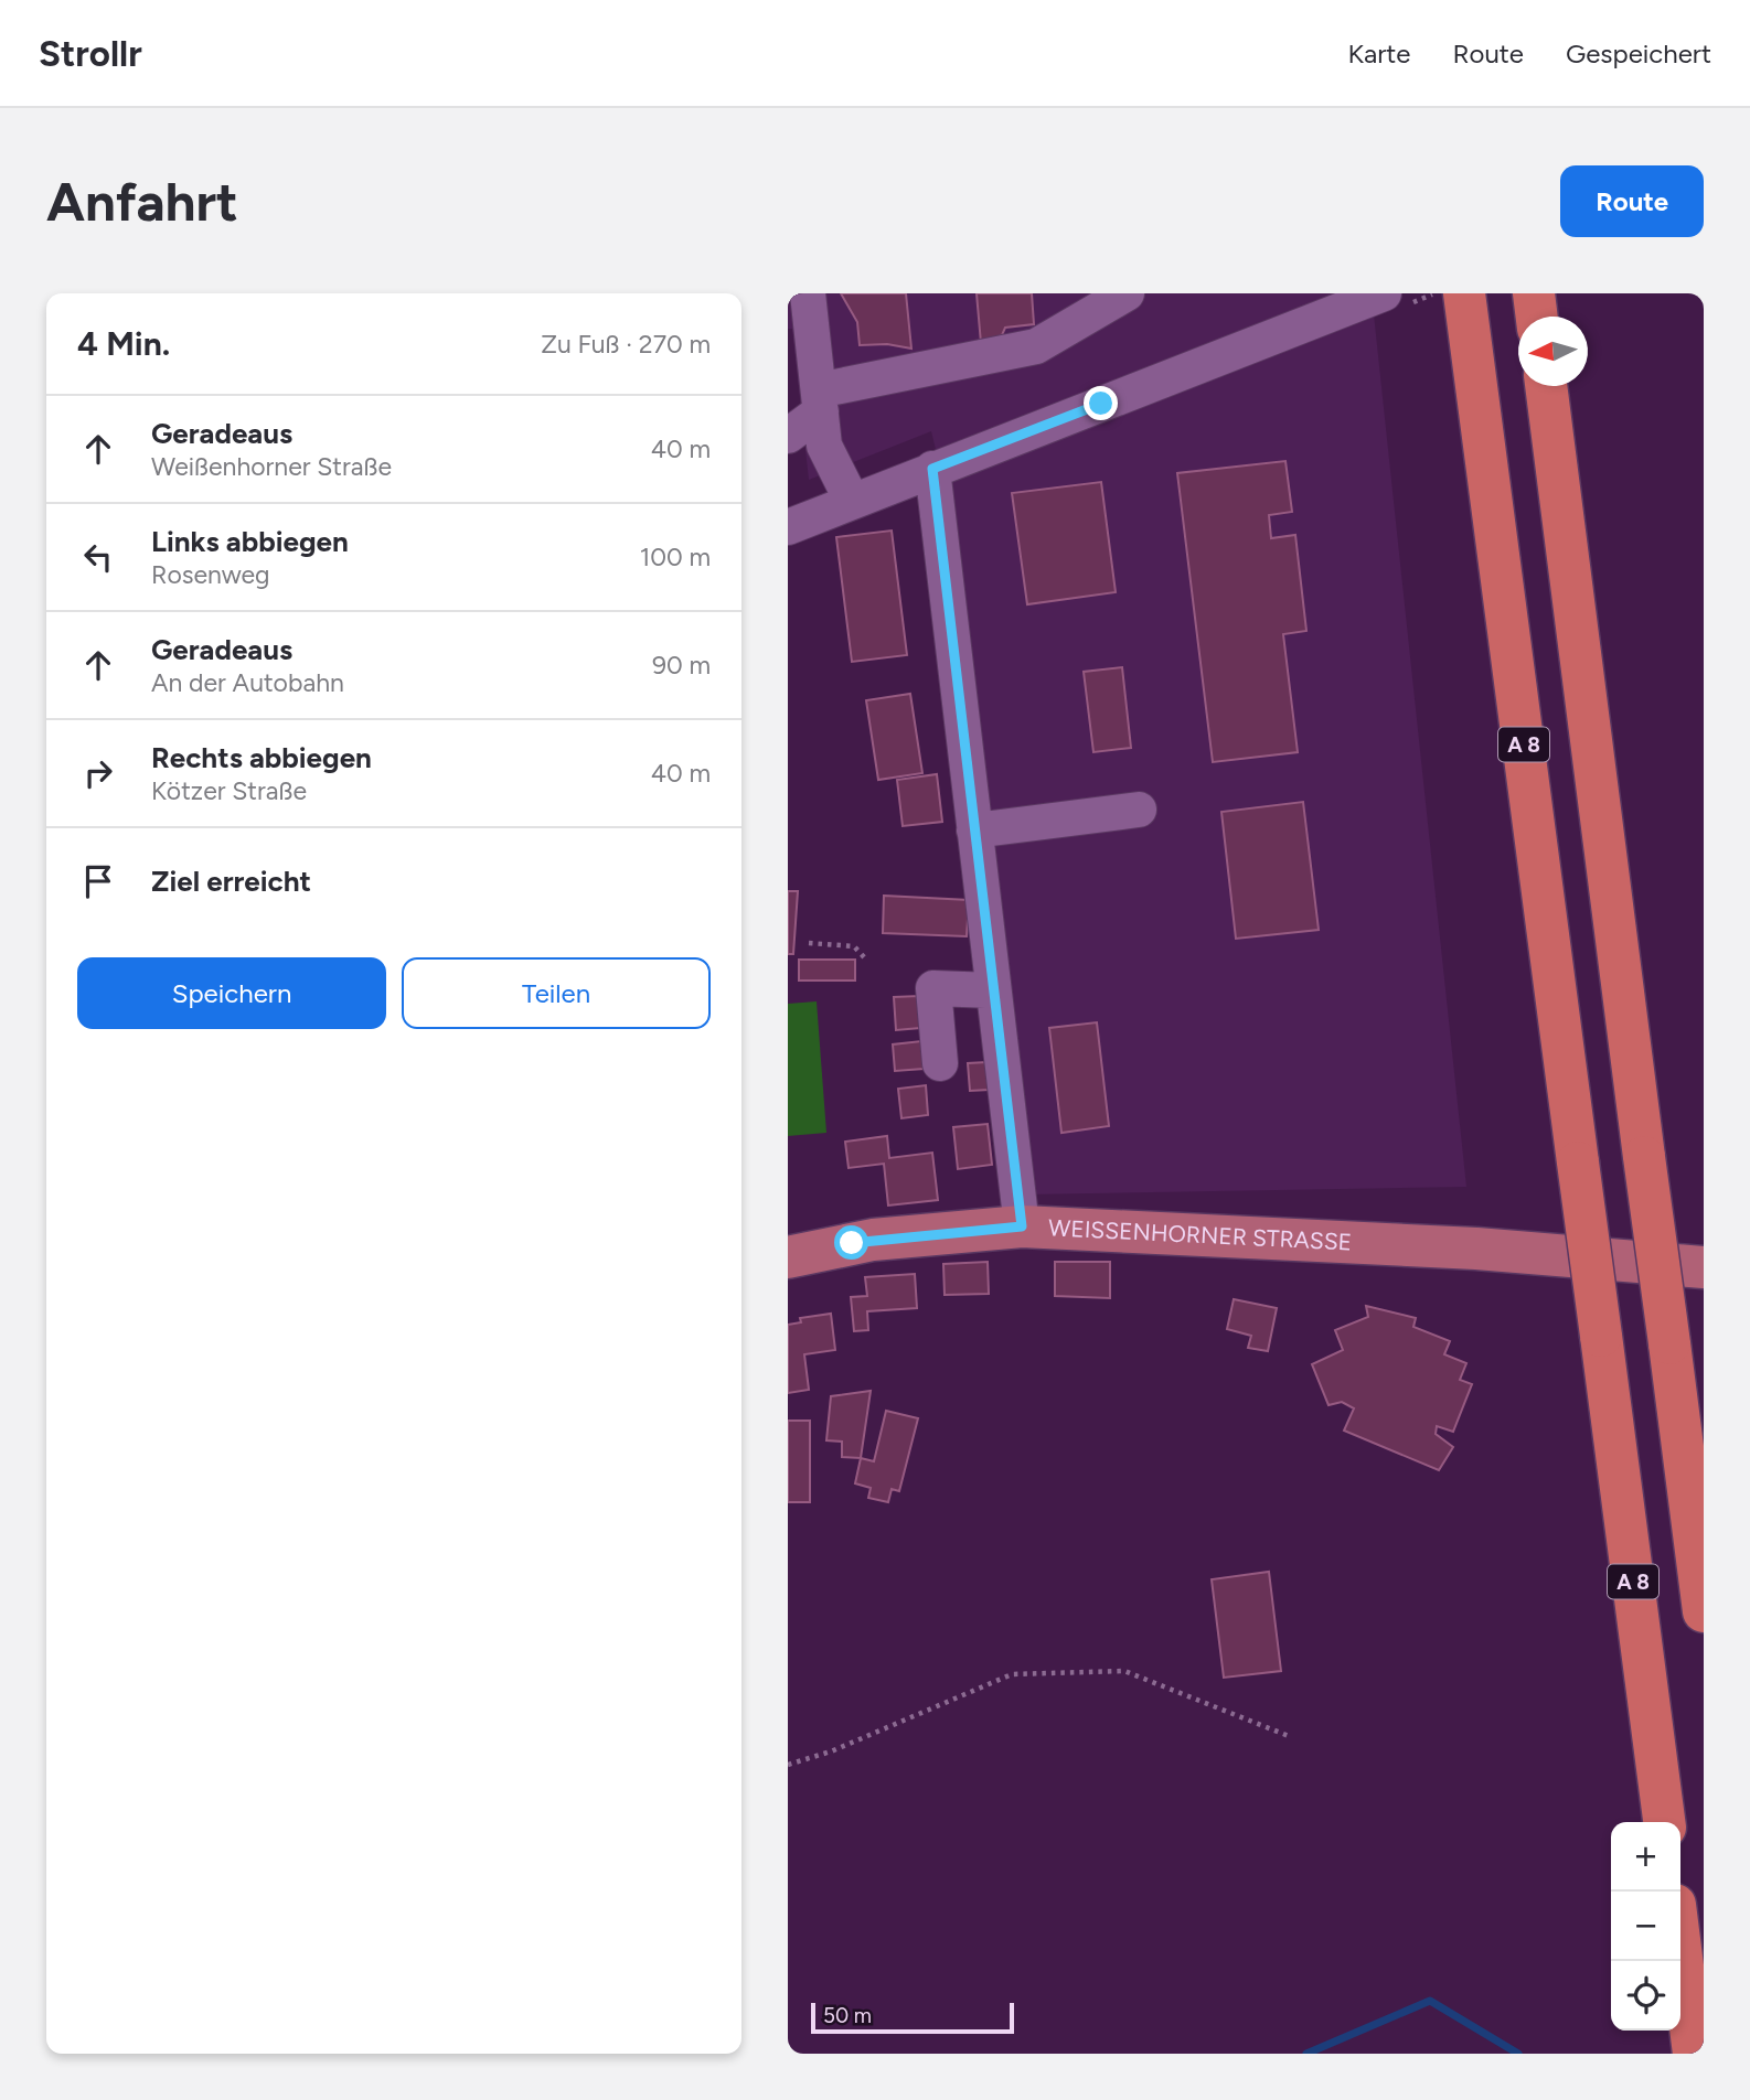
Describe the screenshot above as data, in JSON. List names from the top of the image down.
{
  "streets": {
    "highway": ["A 8"],
    "main road": ["WEISSENHORNER STRASSE"]
  },
  "scale_bar": "50 m",
  "north": "left",
  "page": {
    "header": "Strollr",
    "nav": ["Karte", "Route", "Gespeichert"],
    "buttons": [
      "Route",
      ["Speichern", "Teilen"]
    ],
    "title": "Anfahrt",
    "heading": ["4 Min.", "Zu Fuß · 270 m"],
    "list": [
      ["Geradeaus", "Weißenhorner Straße", "40 m"],
      ["Links abbiegen", "Rosenweg", "100 m"],
      ["Geradeaus", "An der Autobahn", "90 m"],
      ["Rechts abbiegen", "Kötzer Straße", "40 m"],
      "Ziel erreicht"
    ],
    "map_buttons": ["+", "−"],
    "scale": "50 m"
  }
}
